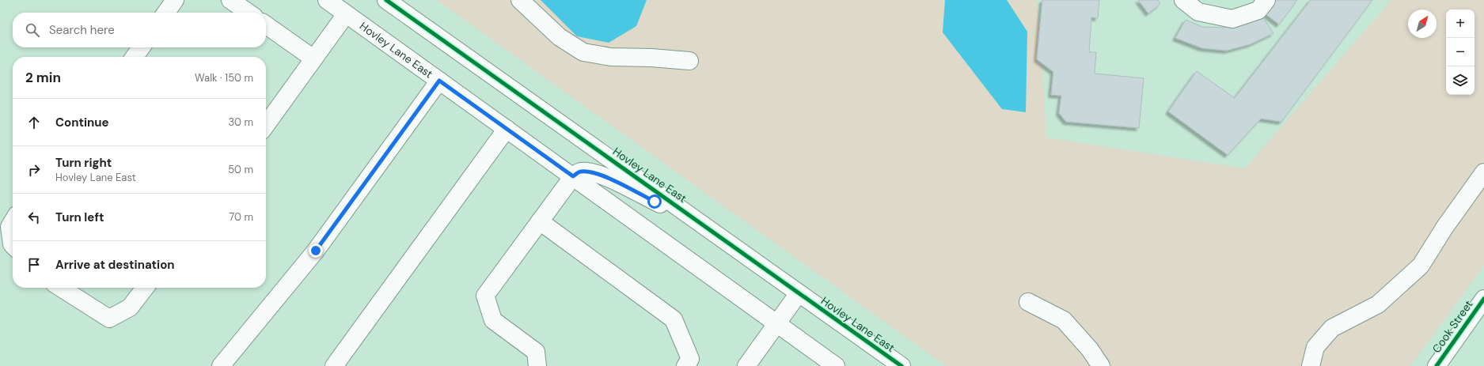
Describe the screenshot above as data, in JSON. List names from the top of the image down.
{
  "streets": {
    "street": ["Hovley Lane East", "Cook Street"]
  },
  "north": "top right",
  "page": {
    "map_buttons": ["+", "−"],
    "search": "Search here",
    "heading": ["2 min", "Walk · 150 m"],
    "list": [
      ["Continue", "30 m"],
      ["Turn right", "Hovley Lane East", "50 m"],
      ["Turn left", "70 m"],
      "Arrive at destination"
    ]
  }
}
